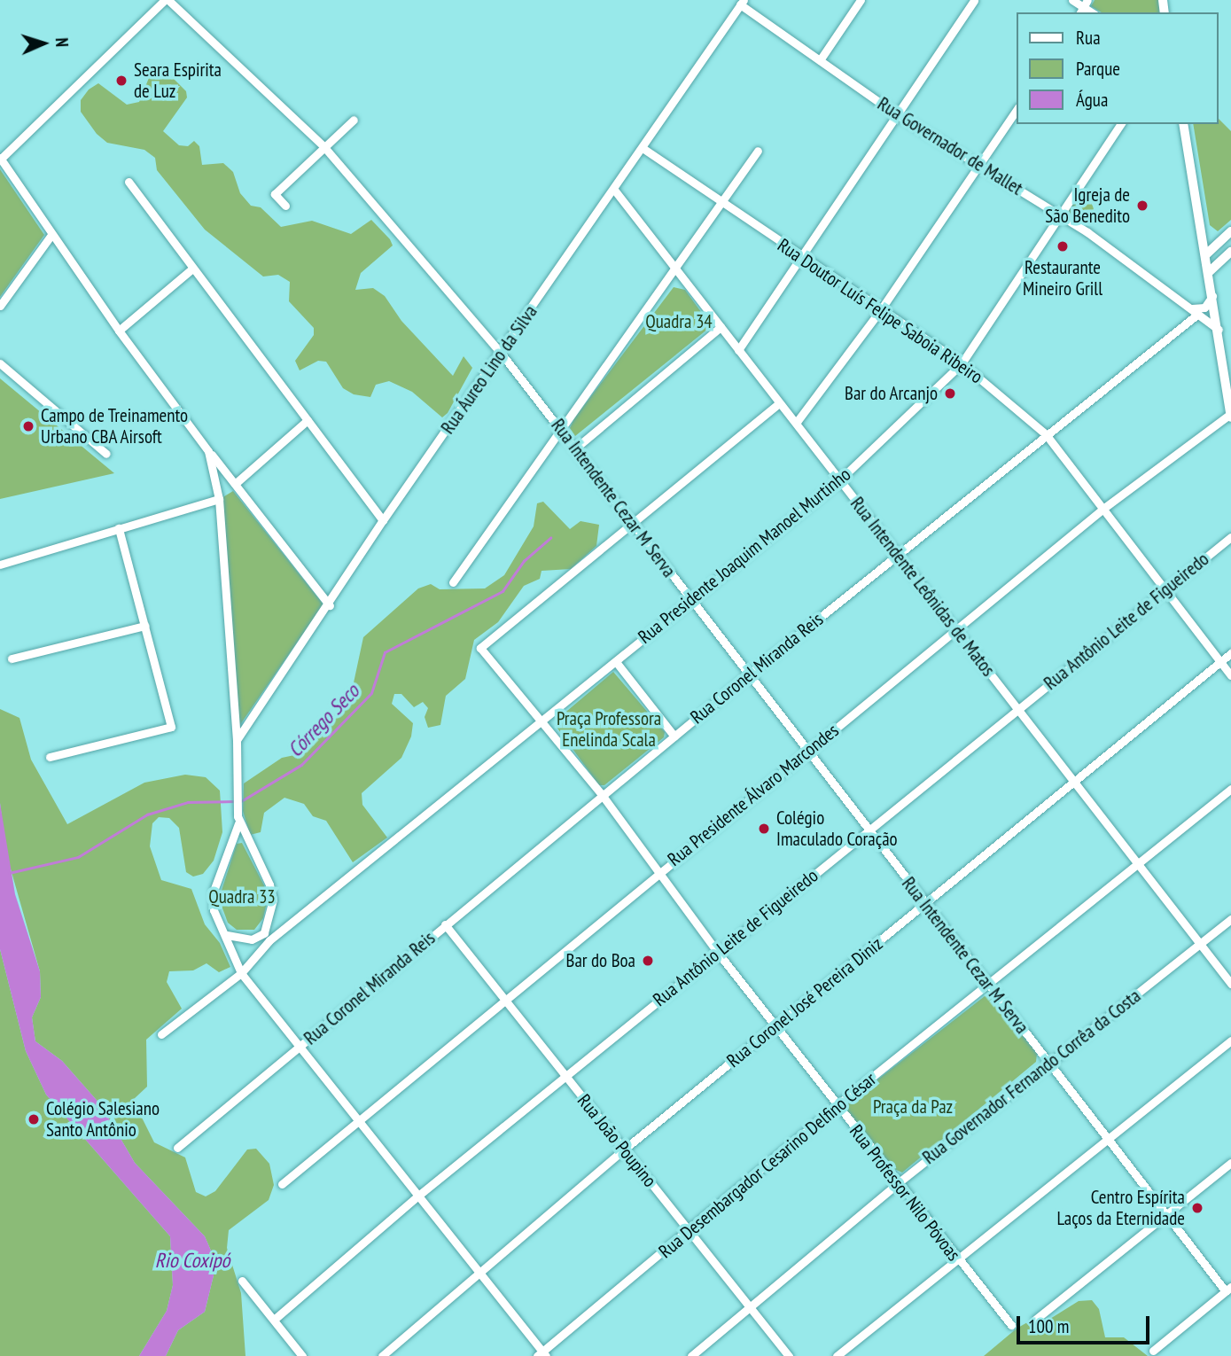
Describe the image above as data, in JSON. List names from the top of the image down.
{
  "streets": {
    "street": [
      "Rua Governador de Mallet",
      "Rua Doutor Luís Felipe Saboia Ribeiro",
      "Rua Áureo Lino da Silva",
      "Rua Intendente Cezar M Serva",
      "Rua Presidente Joaquim Manoel Murtinho",
      "Rua Intendente Leônidas de Matos",
      "Rua Antônio Leite de Figueiredo",
      "Rua Coronel Miranda Reis",
      "Rua Presidente Álvaro Marcondes",
      "Rua Coronel José Pereira Diniz",
      "Rua Governador Fernando Corrêa da Costa",
      "Rua João Poupino",
      "Rua Desembargador Cesarino Delfino César",
      "Rua Professor Nilo Póvoas"
    ]
  },
  "crossings": [
    ["Rua Governador de Mallet", "Rua Áureo Lino da Silva"],
    ["Rua Governador de Mallet", "Rua Presidente Joaquim Manoel Murtinho"],
    ["Rua Governador de Mallet", "Rua Coronel Miranda Reis"],
    ["Rua Doutor Luís Felipe Saboia Ribeiro", "Rua Áureo Lino da Silva"],
    ["Rua Doutor Luís Felipe Saboia Ribeiro", "Rua Presidente Joaquim Manoel Murtinho"],
    ["Rua Doutor Luís Felipe Saboia Ribeiro", "Rua Antônio Leite de Figueiredo"],
    ["Rua Doutor Luís Felipe Saboia Ribeiro", "Rua Coronel Miranda Reis"],
    ["Rua Doutor Luís Felipe Saboia Ribeiro", "Rua Presidente Álvaro Marcondes"],
    ["Rua Doutor Luís Felipe Saboia Ribeiro", "Rua Coronel José Pereira Diniz"],
    ["Rua Áureo Lino da Silva", "Rua Intendente Cezar M Serva"],
    ["Rua Áureo Lino da Silva", "Rua Intendente Leônidas de Matos"],
    ["Rua Intendente Cezar M Serva", "Rua Presidente Joaquim Manoel Murtinho"],
    ["Rua Intendente Cezar M Serva", "Rua Antônio Leite de Figueiredo"],
    ["Rua Intendente Cezar M Serva", "Rua Coronel Miranda Reis"],
    ["Rua Intendente Cezar M Serva", "Rua Presidente Álvaro Marcondes"],
    ["Rua Intendente Cezar M Serva", "Rua Coronel José Pereira Diniz"],
    ["Rua Intendente Cezar M Serva", "Rua Governador Fernando Corrêa da Costa"],
    ["Rua Intendente Cezar M Serva", "Rua Desembargador Cesarino Delfino César"],
    ["Rua Intendente Cezar M Serva", "Rua Professor Nilo Póvoas"],
    ["Rua Presidente Joaquim Manoel Murtinho", "Rua Intendente Leônidas de Matos"],
    ["Rua Presidente Joaquim Manoel Murtinho", "Rua Professor Nilo Póvoas"],
    ["Rua Intendente Leônidas de Matos", "Rua Antônio Leite de Figueiredo"],
    ["Rua Intendente Leônidas de Matos", "Rua Coronel Miranda Reis"],
    ["Rua Intendente Leônidas de Matos", "Rua Presidente Álvaro Marcondes"],
    ["Rua Intendente Leônidas de Matos", "Rua Coronel José Pereira Diniz"],
    ["Rua Intendente Leônidas de Matos", "Rua Governador Fernando Corrêa da Costa"],
    ["Rua Intendente Leônidas de Matos", "Rua Desembargador Cesarino Delfino César"],
    ["Rua Antônio Leite de Figueiredo", "Rua João Poupino"],
    ["Rua Antônio Leite de Figueiredo", "Rua Professor Nilo Póvoas"],
    ["Rua Coronel Miranda Reis", "Rua João Poupino"],
    ["Rua Coronel Miranda Reis", "Rua Professor Nilo Póvoas"],
    ["Rua Presidente Álvaro Marcondes", "Rua João Poupino"],
    ["Rua Presidente Álvaro Marcondes", "Rua Professor Nilo Póvoas"],
    ["Rua Coronel José Pereira Diniz", "Rua João Poupino"],
    ["Rua Coronel José Pereira Diniz", "Rua Professor Nilo Póvoas"],
    ["Rua Governador Fernando Corrêa da Costa", "Rua João Poupino"],
    ["Rua Governador Fernando Corrêa da Costa", "Rua Professor Nilo Póvoas"],
    ["Rua João Poupino", "Rua Desembargador Cesarino Delfino César"],
    ["Rua Desembargador Cesarino Delfino César", "Rua Professor Nilo Póvoas"]
  ],
  "water": ["Córrego Seco", "Rio Coxipó"],
  "parks": [
    "Quadra 34",
    "Praça Professora Enelinda Scala",
    "Quadra 33",
    "Praça da Paz"
  ],
  "places": [
    "Seara Espirita de Luz",
    "Igreja de São Benedito",
    "Restaurante Mineiro Grill",
    "Bar do Arcanjo",
    "Campo de Treinamento Urbano CBA Airsoft",
    "Colégio Imaculado Coração",
    "Bar do Boa",
    "Colégio Salesiano Santo Antônio",
    "Centro Espírita Laços da Eternidade"
  ],
  "legend": ["Rua", "Parque", "Água"],
  "scale_bar": "100 m",
  "north": "right"
}
